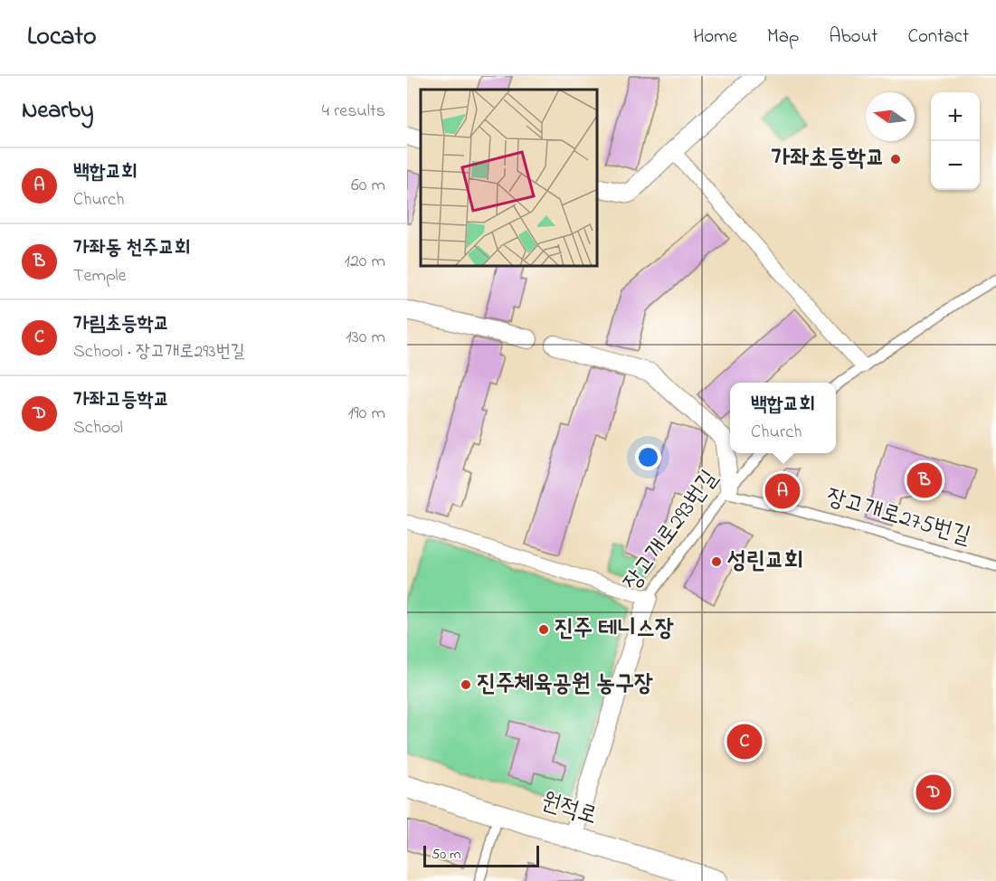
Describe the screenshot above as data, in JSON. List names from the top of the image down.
{
  "streets": {
    "street": ["장고개로293번길", "원적로"],
    "lane": ["장고개로275번길"]
  },
  "crossings": [
    ["장고개로275번길", "장고개로293번길"],
    ["장고개로293번길", "원적로"]
  ],
  "places": [
    "가좌초등학교",
    "성린교회",
    "진주 테니스장",
    "진주체육공원 농구장"
  ],
  "scale_bar": "50 m",
  "north": "left",
  "page": {
    "header": "Locato",
    "nav": [
      "Home",
      "Map",
      "About",
      "Contact"
    ],
    "heading": ["Nearby", "4 results"],
    "map_buttons": ["+", "−"],
    "list": [
      {
        "mark": "A",
        "name": "백합교회",
        "note": "Church",
        "value": "60 m"
      },
      {
        "mark": "B",
        "name": "가좌동 천주교회",
        "note": "Temple",
        "value": "120 m"
      },
      {
        "mark": "C",
        "name": "가림초등학교",
        "note": "School · 장고개로293번길",
        "value": "130 m"
      },
      {
        "mark": "D",
        "name": "가좌고등학교",
        "note": "School",
        "value": "190 m"
      }
    ],
    "popup": ["백합교회", "Church"],
    "pins": [
      "B",
      "A",
      "C",
      "D"
    ],
    "scale": "50 m"
  }
}
